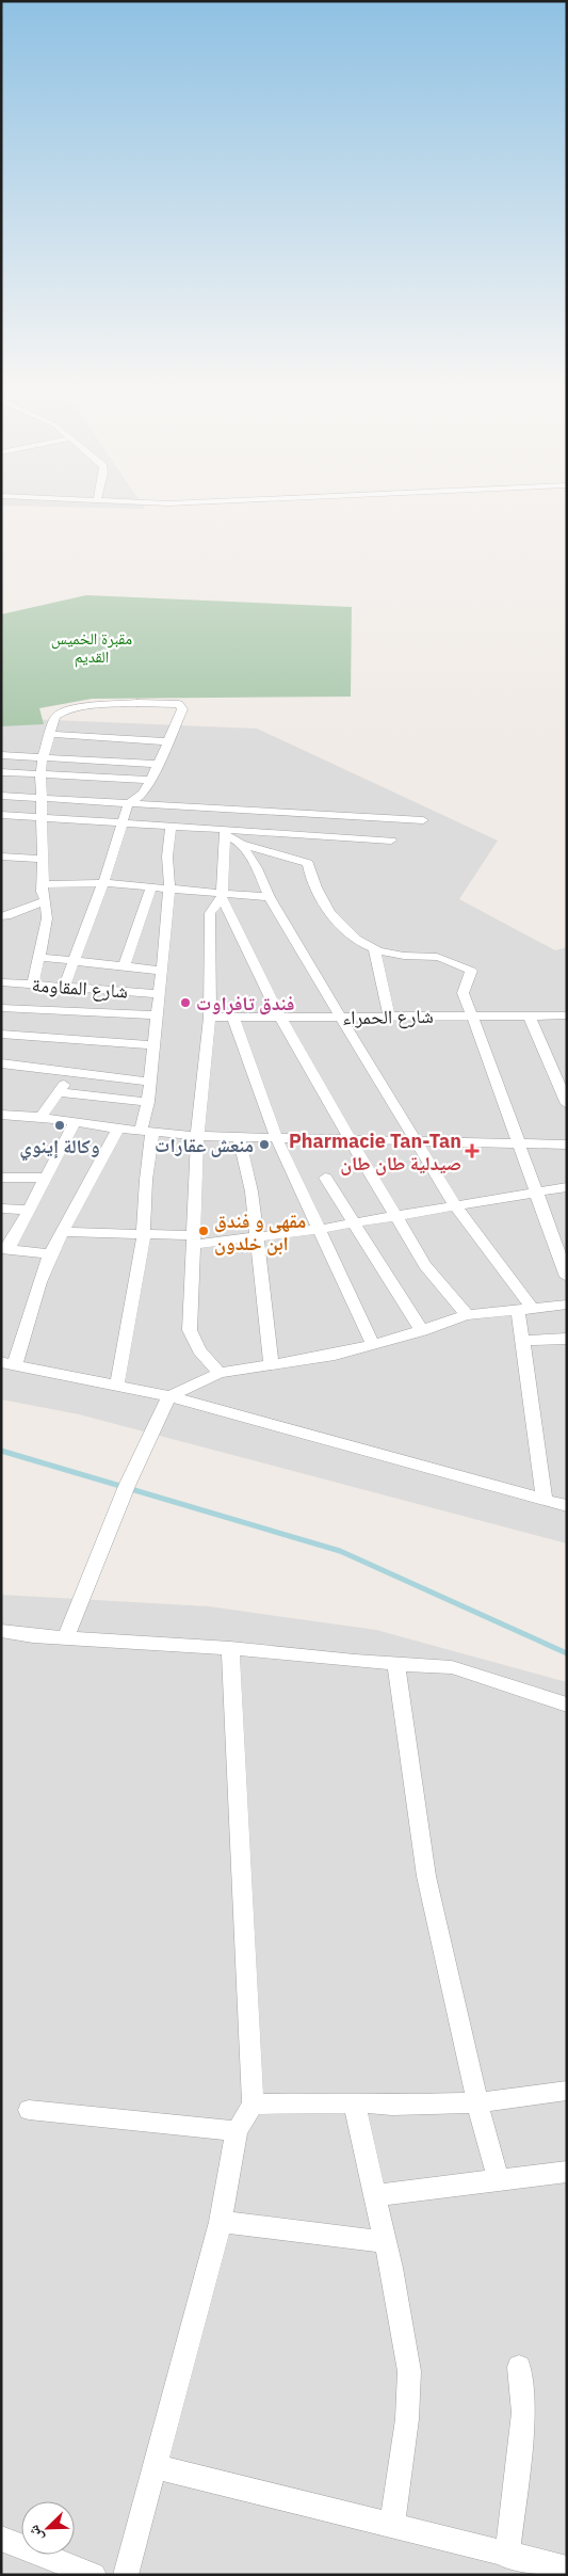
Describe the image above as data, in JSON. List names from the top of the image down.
{
  "streets": {
    "street": ["شارع المقاومة", "شارع الحمراء"]
  },
  "parks": ["مقبرة الخميس القديم"],
  "places": {
    "other": [
      "فندق تافراوت",
      "وكالة إينوي",
      "منعش عقارات",
      "مقهى و فندق ابن خلدون"
    ],
    "health": ["Pharmacie Tan-Tan صيدلية طان طان"]
  },
  "north": "bottom left"
}
